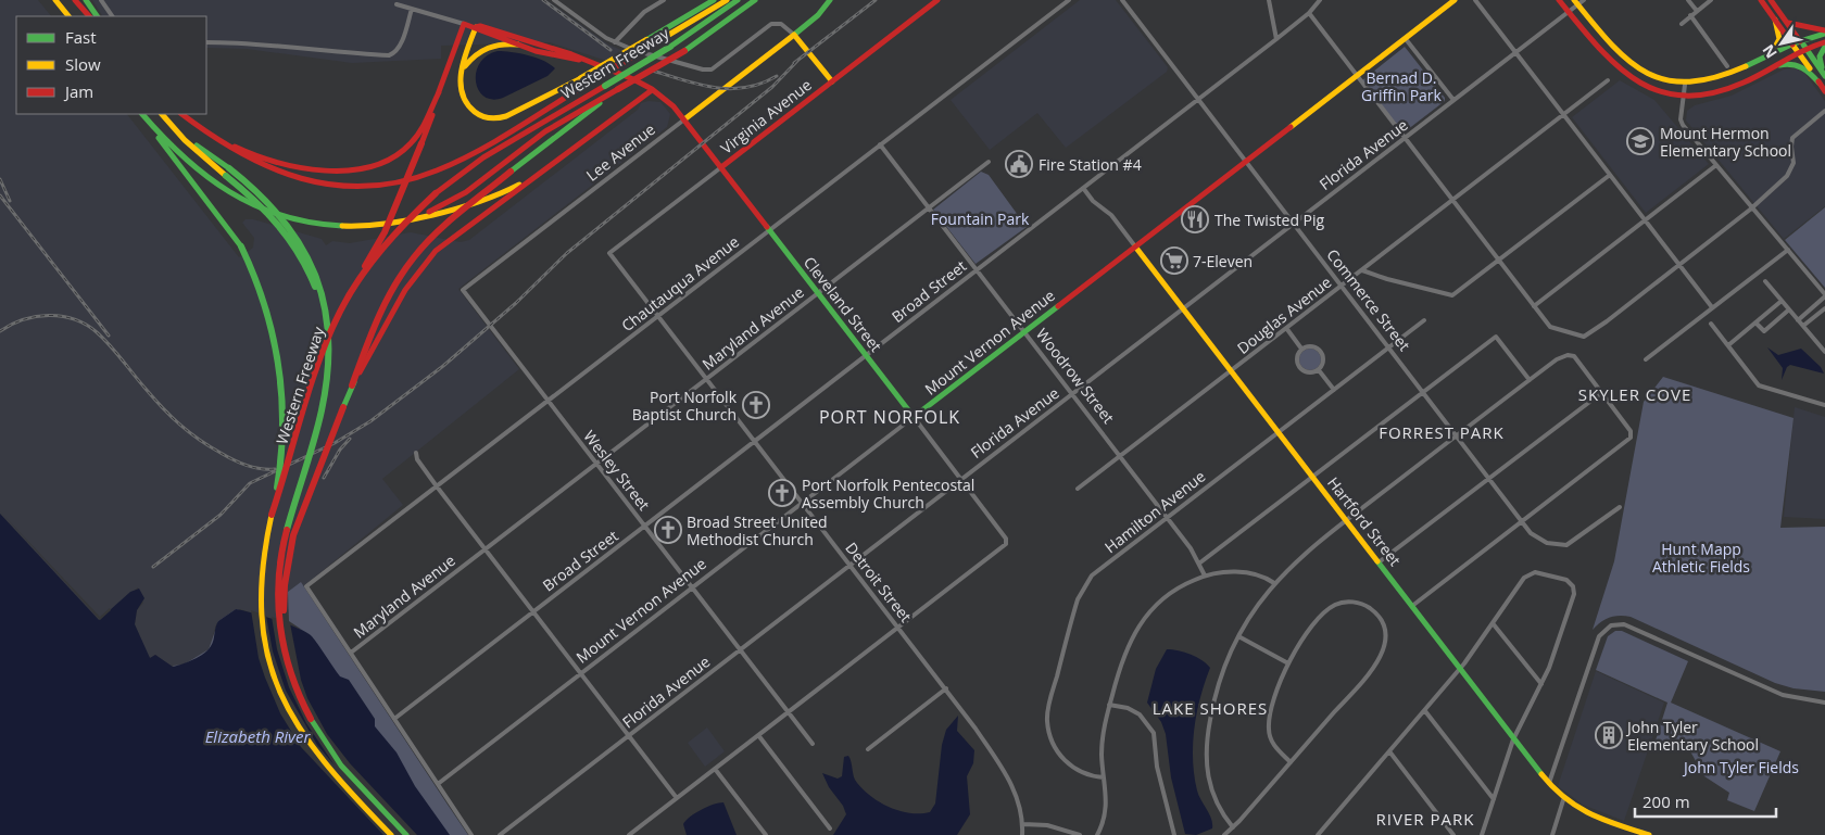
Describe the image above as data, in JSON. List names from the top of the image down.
{
  "streets": {
    "main road": [
      "Western Freeway",
      "Virginia Avenue",
      "Lee Avenue",
      "Cleveland Street",
      "Mount Vernon Avenue",
      "Hartford Street"
    ],
    "street": [
      "Florida Avenue",
      "Chautauqua Avenue",
      "Broad Street",
      "Commerce Street",
      "Douglas Avenue",
      "Maryland Avenue",
      "Woodrow Street",
      "Wesley Street",
      "Hamilton Avenue",
      "Detroit Street"
    ]
  },
  "crossings": [
    ["Virginia Avenue", "Cleveland Street"],
    ["Virginia Avenue", "Detroit Street"],
    ["Lee Avenue", "Cleveland Street"],
    ["Lee Avenue", "Wesley Street"],
    ["Florida Avenue", "Commerce Street"],
    ["Florida Avenue", "Cleveland Street"],
    ["Florida Avenue", "Woodrow Street"],
    ["Florida Avenue", "Wesley Street"],
    ["Florida Avenue", "Hartford Street"],
    ["Florida Avenue", "Detroit Street"],
    ["Chautauqua Avenue", "Cleveland Street"],
    ["Chautauqua Avenue", "Maryland Avenue"],
    ["Chautauqua Avenue", "Woodrow Street"],
    ["Chautauqua Avenue", "Wesley Street"],
    ["Chautauqua Avenue", "Detroit Street"],
    ["Broad Street", "Commerce Street"],
    ["Broad Street", "Cleveland Street"],
    ["Broad Street", "Woodrow Street"],
    ["Broad Street", "Wesley Street"],
    ["Broad Street", "Hartford Street"],
    ["Broad Street", "Detroit Street"],
    ["Commerce Street", "Douglas Avenue"],
    ["Commerce Street", "Mount Vernon Avenue"],
    ["Commerce Street", "Hamilton Avenue"],
    ["Cleveland Street", "Maryland Avenue"],
    ["Cleveland Street", "Mount Vernon Avenue"],
    ["Cleveland Street", "Detroit Street"],
    ["Douglas Avenue", "Woodrow Street"],
    ["Douglas Avenue", "Hartford Street"],
    ["Maryland Avenue", "Woodrow Street"],
    ["Maryland Avenue", "Wesley Street"],
    ["Maryland Avenue", "Detroit Street"],
    ["Mount Vernon Avenue", "Woodrow Street"],
    ["Mount Vernon Avenue", "Wesley Street"],
    ["Mount Vernon Avenue", "Hartford Street"],
    ["Mount Vernon Avenue", "Detroit Street"],
    ["Woodrow Street", "Hamilton Avenue"],
    ["Hamilton Avenue", "Hartford Street"]
  ],
  "districts": [
    "SKYLER COVE",
    "PORT NORFOLK",
    "FORREST PARK",
    "LAKE SHORES",
    "RIVER PARK"
  ],
  "water": ["Elizabeth River"],
  "parks": [
    "Bernad D. Griffin Park",
    "Fountain Park",
    "Hunt Mapp Athletic Fields",
    "John Tyler Fields"
  ],
  "places": {
    "school or university": ["Mount Hermon Elementary School"],
    "public building": ["Fire Station #4"],
    "restaurant": ["The Twisted Pig"],
    "supermarket": ["7-Eleven"],
    "church": ["Port Norfolk Baptist Church", "Port Norfolk Pentecostal Assembly Church", "Broad Street United Methodist Church"],
    "building": ["John Tyler Elementary School"]
  },
  "legend": ["Fast", "Slow", "Jam"],
  "scale_bar": "200 m",
  "north": "bottom left"
}
